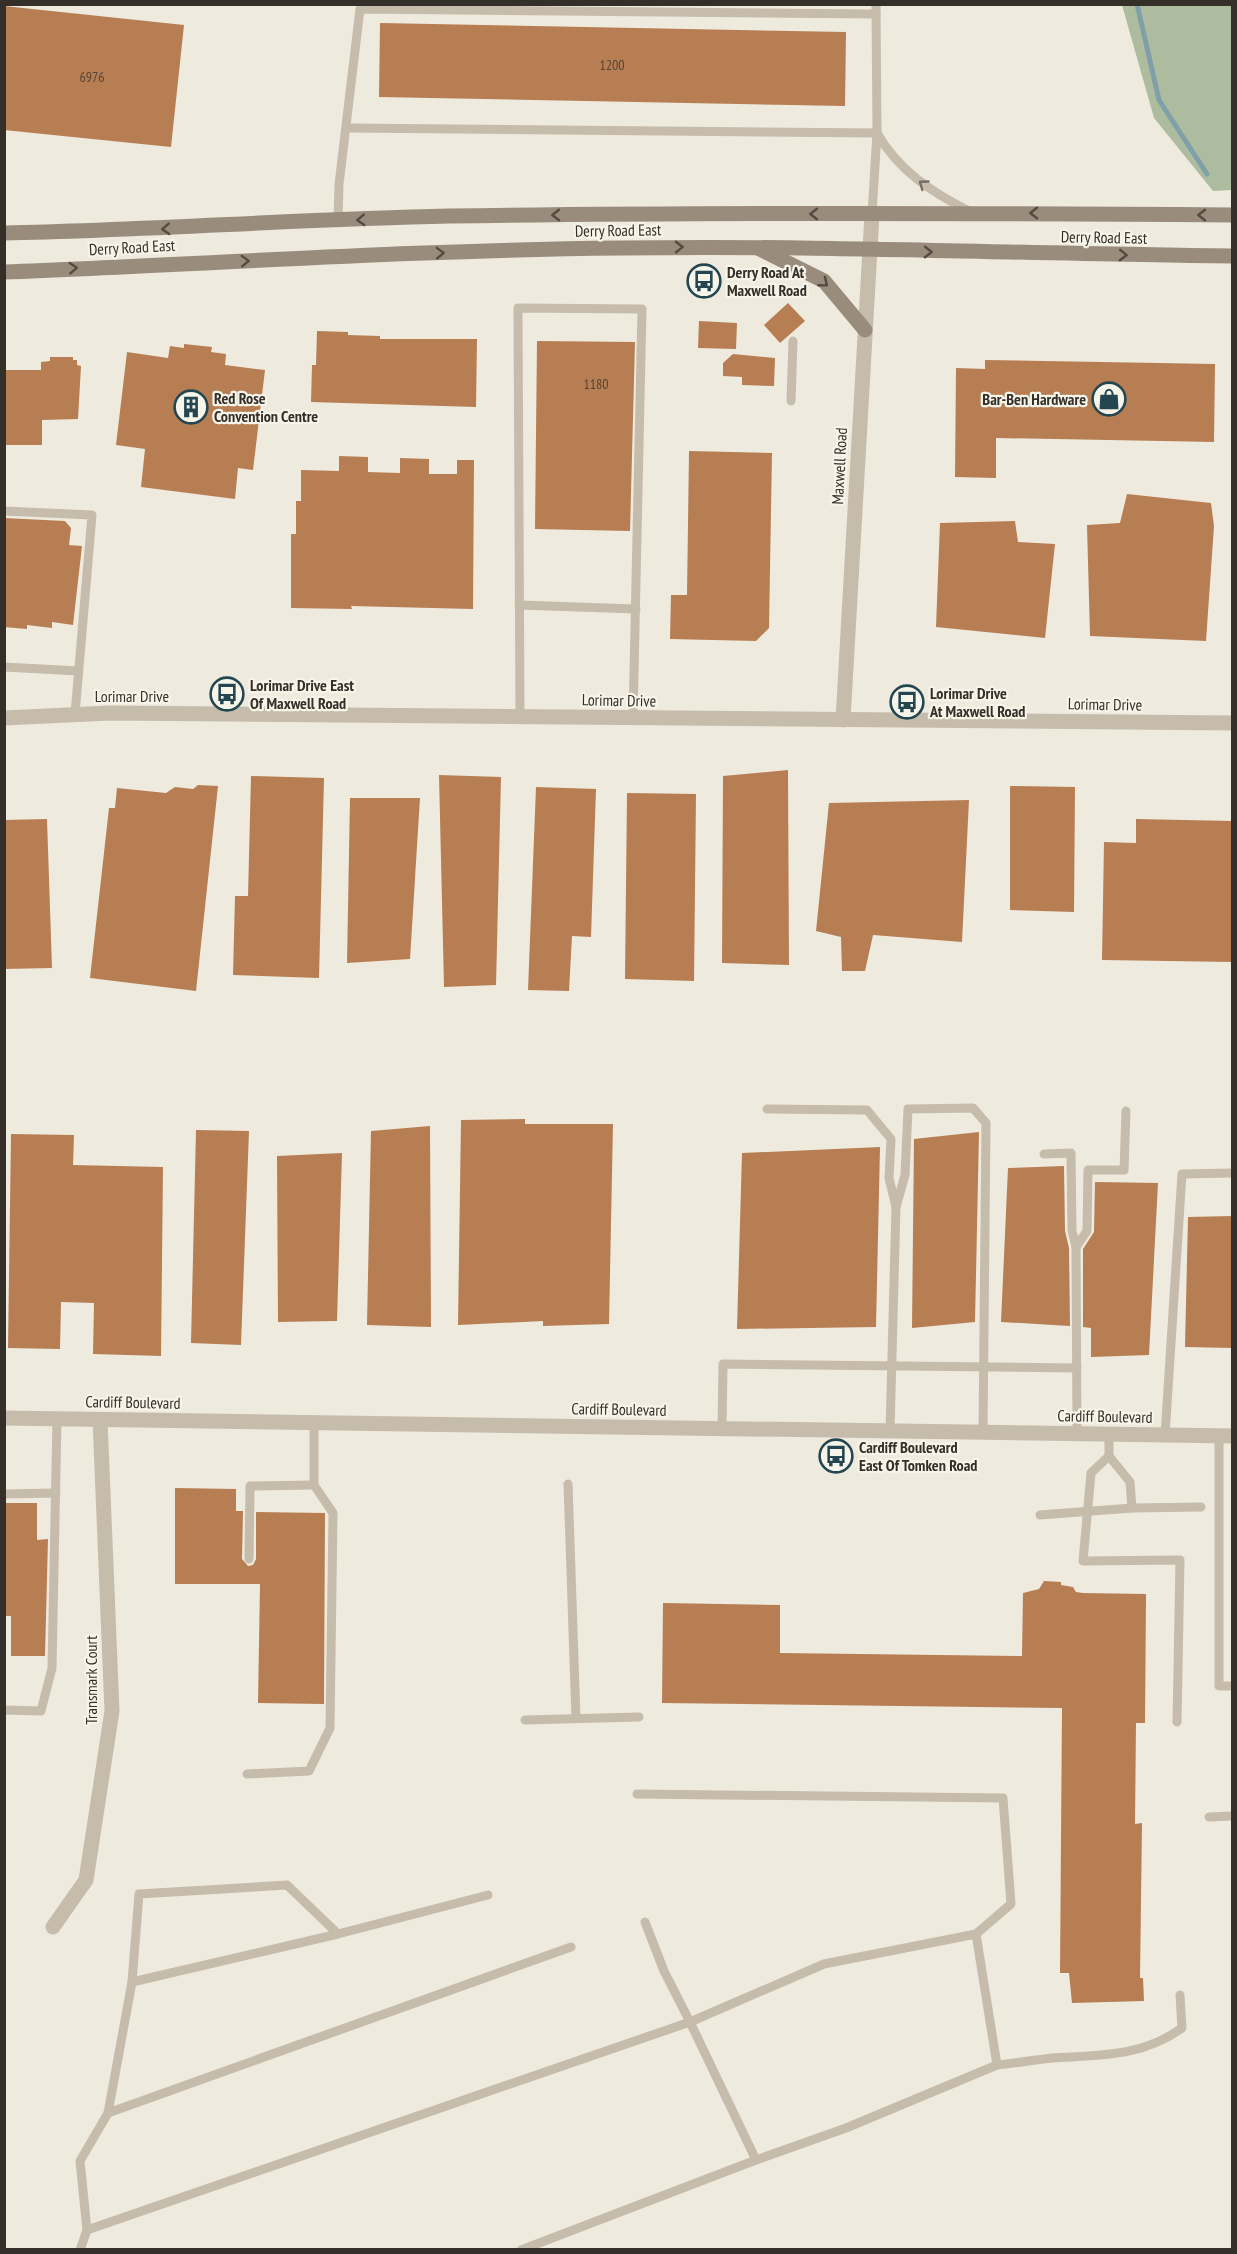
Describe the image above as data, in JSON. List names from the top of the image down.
{
  "streets": {
    "main road": ["Derry Road East"],
    "street": [
      "Maxwell Road",
      "Lorimar Drive",
      "Cardiff Boulevard",
      "Transmark Court"
    ]
  },
  "crossings": [
    ["Derry Road East", "Maxwell Road"],
    ["Maxwell Road", "Lorimar Drive"],
    ["Cardiff Boulevard", "Transmark Court"]
  ],
  "places": {
    "bus stop": [
      "Derry Road At Maxwell Road",
      "Lorimar Drive East Of Maxwell Road",
      "Lorimar Drive At Maxwell Road",
      "Cardiff Boulevard East Of Tomken Road"
    ],
    "shop": ["Bar-Ben Hardware"],
    "building": ["Red Rose Convention Centre"]
  },
  "house_numbers": ["1200", "6976", "1180"]
}
